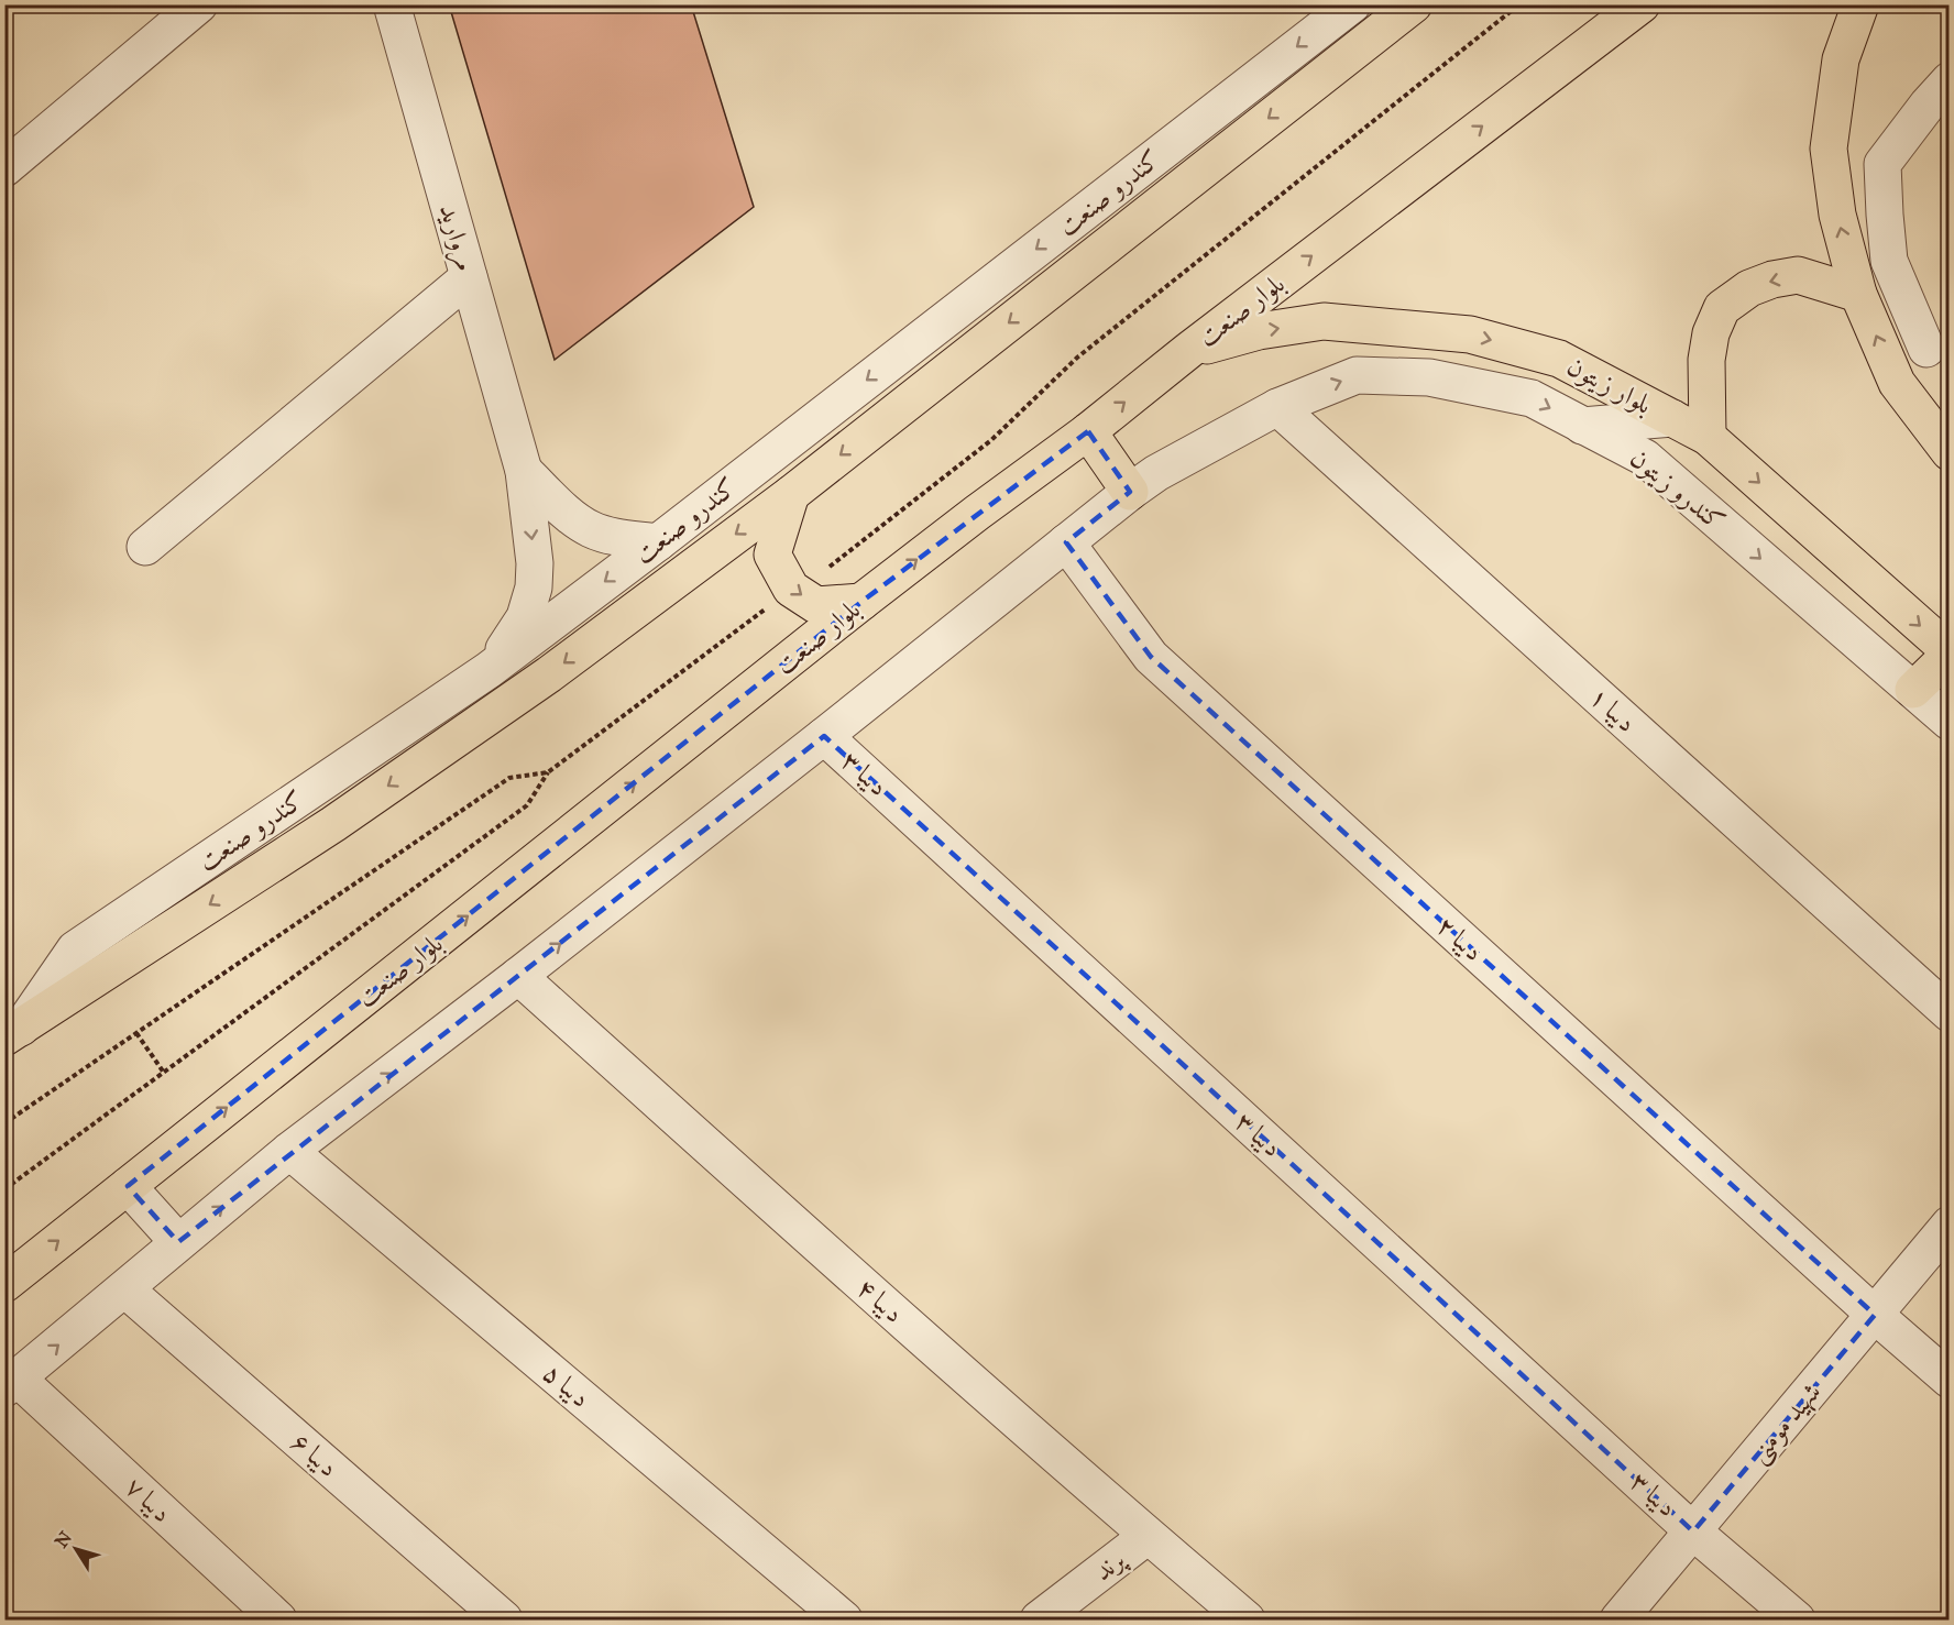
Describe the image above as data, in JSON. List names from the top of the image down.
{
  "streets": {
    "main road": ["بلوار صنعت", "بلوار زیتون"],
    "street": [
      "کندرو صنعت",
      "مروارید",
      "کندرو زیتون",
      "دیبا ۱",
      "دیبا ۳",
      "دیبا ۲",
      "دیبا ۴",
      "دیبا ۵",
      "شهید مومنی",
      "دیبا ۶",
      "دیبا ۷",
      "پرند"
    ]
  },
  "crossings": [
    ["کندرو صنعت", "مروارید"],
    ["بلوار صنعت", "بلوار زیتون"],
    ["کندرو زیتون", "دیبا ۱"],
    ["دیبا ۳", "شهید مومنی"],
    ["دیبا ۲", "شهید مومنی"],
    ["دیبا ۴", "پرند"]
  ],
  "one_way": ["بلوار زیتون", "کندرو زیتون"],
  "north": "top left"
}
